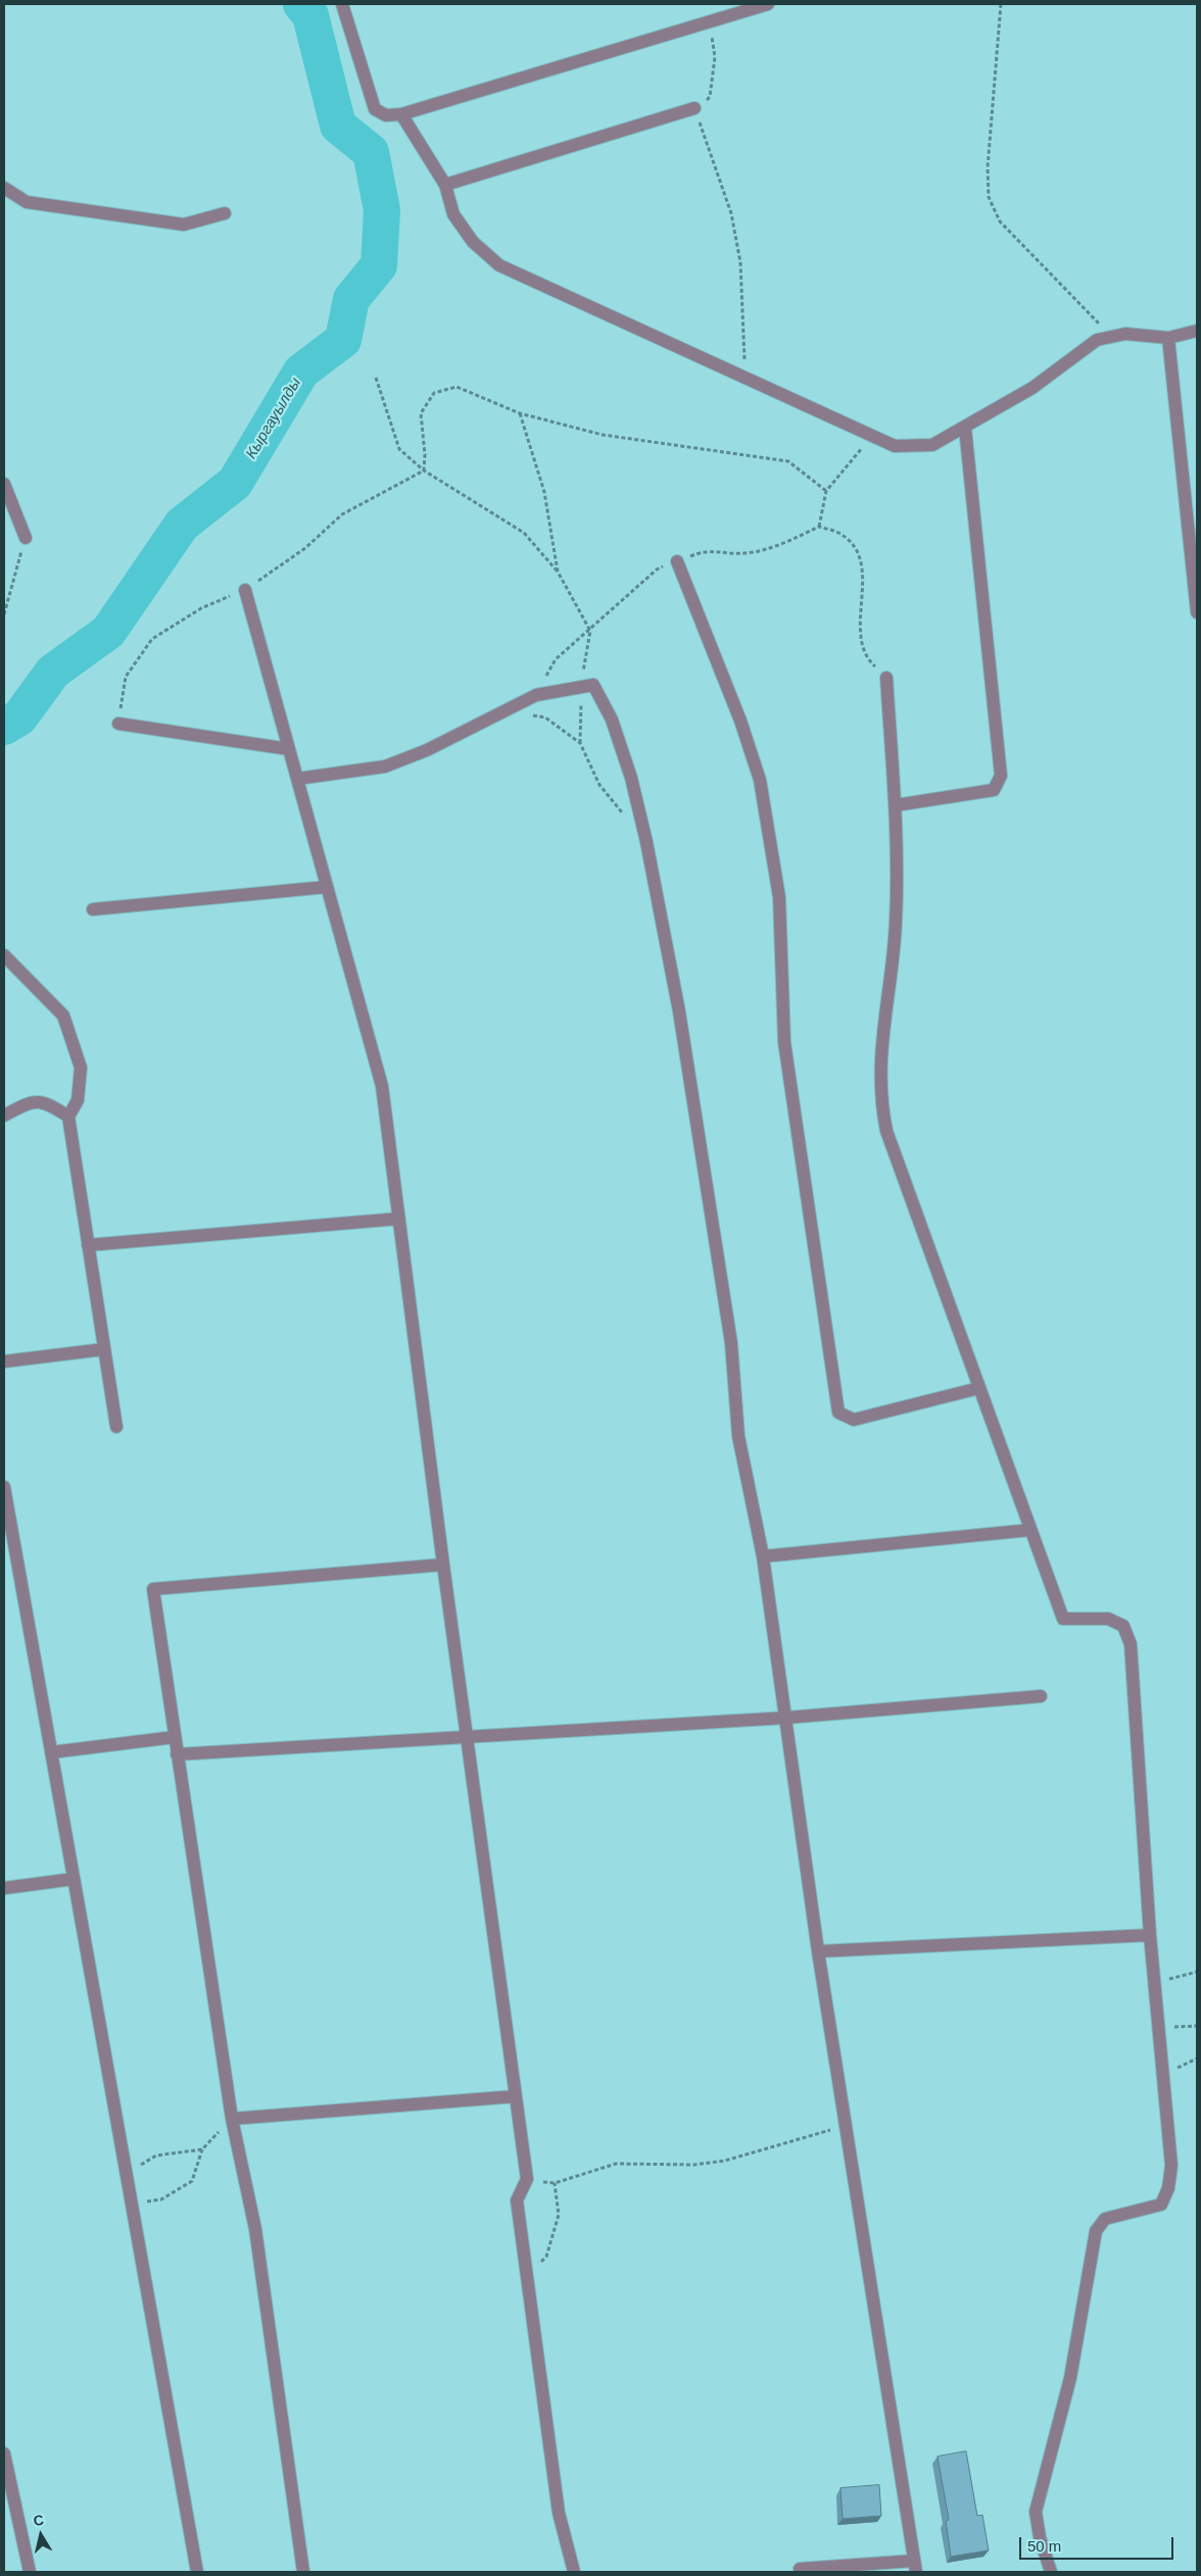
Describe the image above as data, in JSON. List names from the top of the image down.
{
  "water": ["Кыргауылды"],
  "scale_bar": "50 m",
  "north": "top"
}
